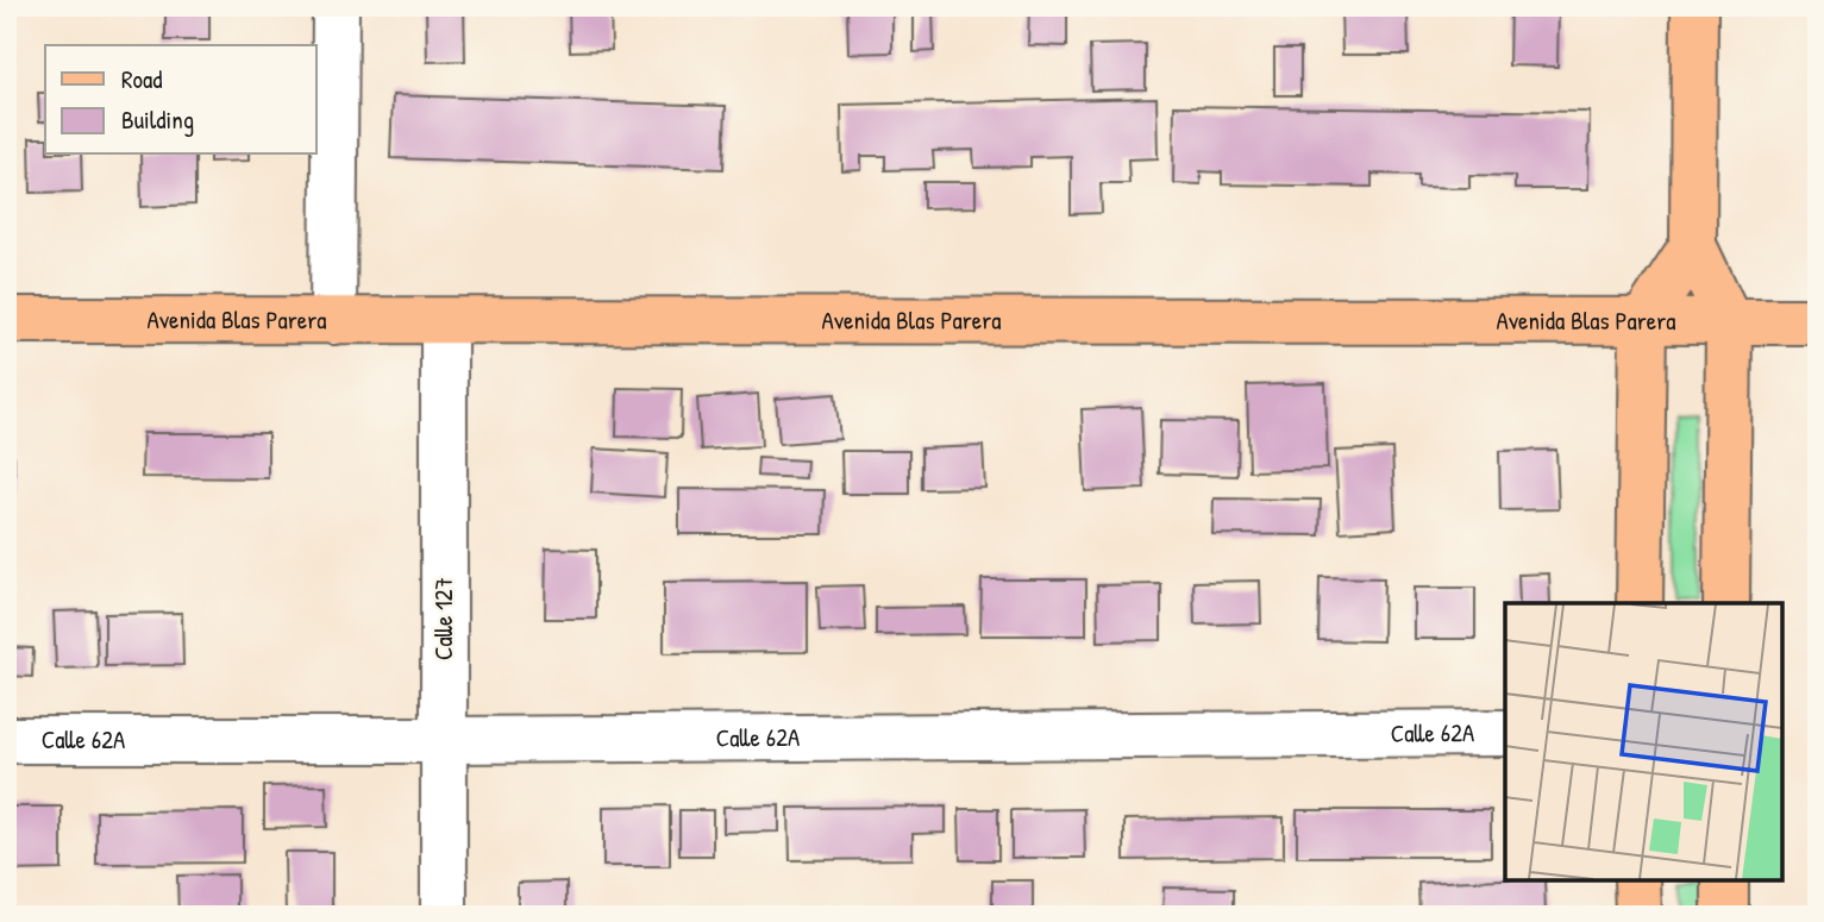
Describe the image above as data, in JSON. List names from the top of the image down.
{
  "streets": {
    "main road": ["Avenida Blas Parera"],
    "street": ["Calle 127", "Calle 62A"]
  },
  "crossings": [
    ["Avenida Blas Parera", "Calle 127"],
    ["Calle 127", "Calle 62A"]
  ],
  "legend": ["Road", "Building"]
}
